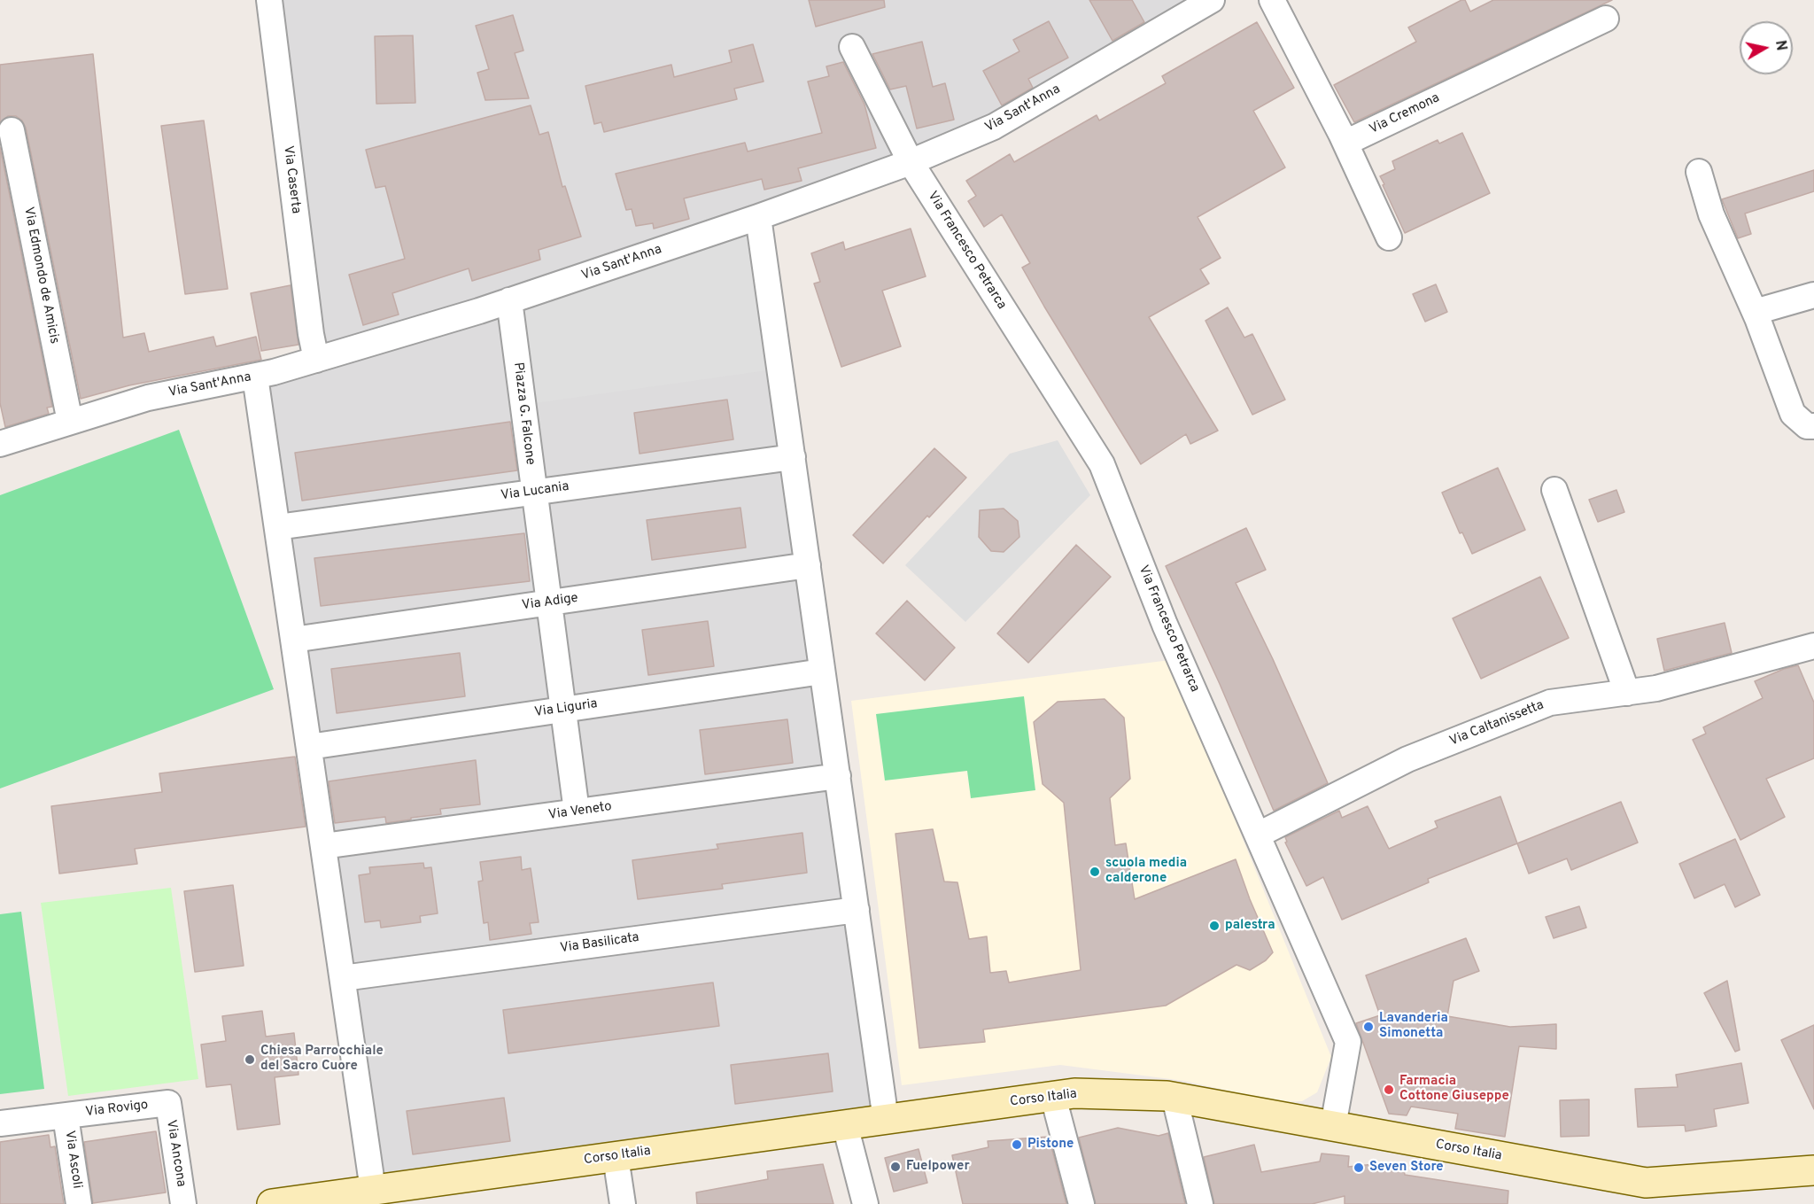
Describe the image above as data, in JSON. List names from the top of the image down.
{
  "streets": {
    "street": [
      "Via Sant'Anna",
      "Via Cremona",
      "Via Caserta",
      "Via Francesco Petrarca",
      "Via Edmondo de Amicis",
      "Piazza G. Falcone",
      "Via Lucania",
      "Via Adige",
      "Via Liguria",
      "Via Caltanissetta",
      "Via Veneto",
      "Via Basilicata",
      "Corso Italia",
      "Via Rovigo",
      "Via Ancona",
      "Via Ascoli"
    ]
  },
  "crossings": [
    ["Via Sant'Anna", "Via Caserta"],
    ["Via Sant'Anna", "Via Francesco Petrarca"],
    ["Via Sant'Anna", "Via Edmondo de Amicis"],
    ["Via Sant'Anna", "Piazza G. Falcone"],
    ["Via Francesco Petrarca", "Via Caltanissetta"],
    ["Via Francesco Petrarca", "Corso Italia"],
    ["Piazza G. Falcone", "Via Lucania"],
    ["Piazza G. Falcone", "Via Adige"],
    ["Piazza G. Falcone", "Via Liguria"],
    ["Piazza G. Falcone", "Via Veneto"],
    ["Via Rovigo", "Via Ancona"],
    ["Via Rovigo", "Via Ascoli"]
  ],
  "places": [
    "scuola media calderone",
    "palestra",
    "Lavanderia Simonetta",
    "Chiesa Parrocchiale del Sacro Cuore",
    "Farmacia Cottone Giuseppe",
    "Pistone",
    "Fuelpower",
    "Seven Store"
  ],
  "north": "right"
}
